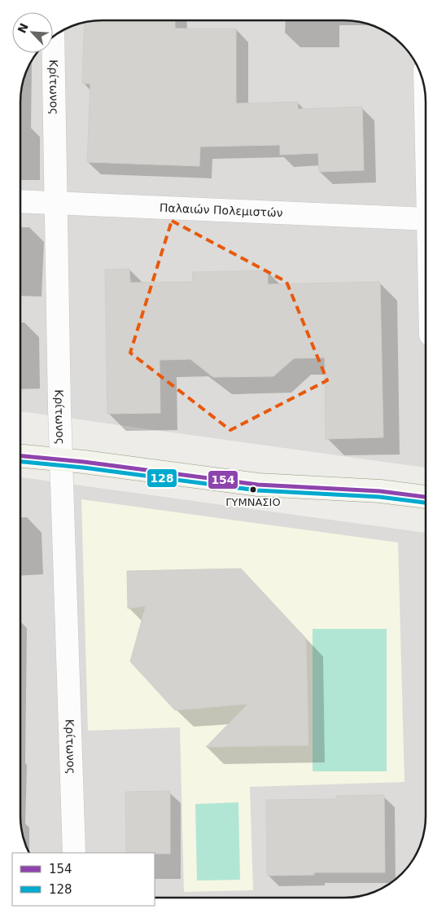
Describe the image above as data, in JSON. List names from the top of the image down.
{
  "streets": {
    "street": ["Κρίτωνος", "Παλαιών Πολεμιστών"]
  },
  "crossings": [
    ["Κρίτωνος", "Παλαιών Πολεμιστών"]
  ],
  "places": ["ΓΥΜΝΑΣΙΟ"],
  "lines": ["transit line 154", "transit line 128"],
  "legend": ["154", "128"],
  "north": "top left"
}
